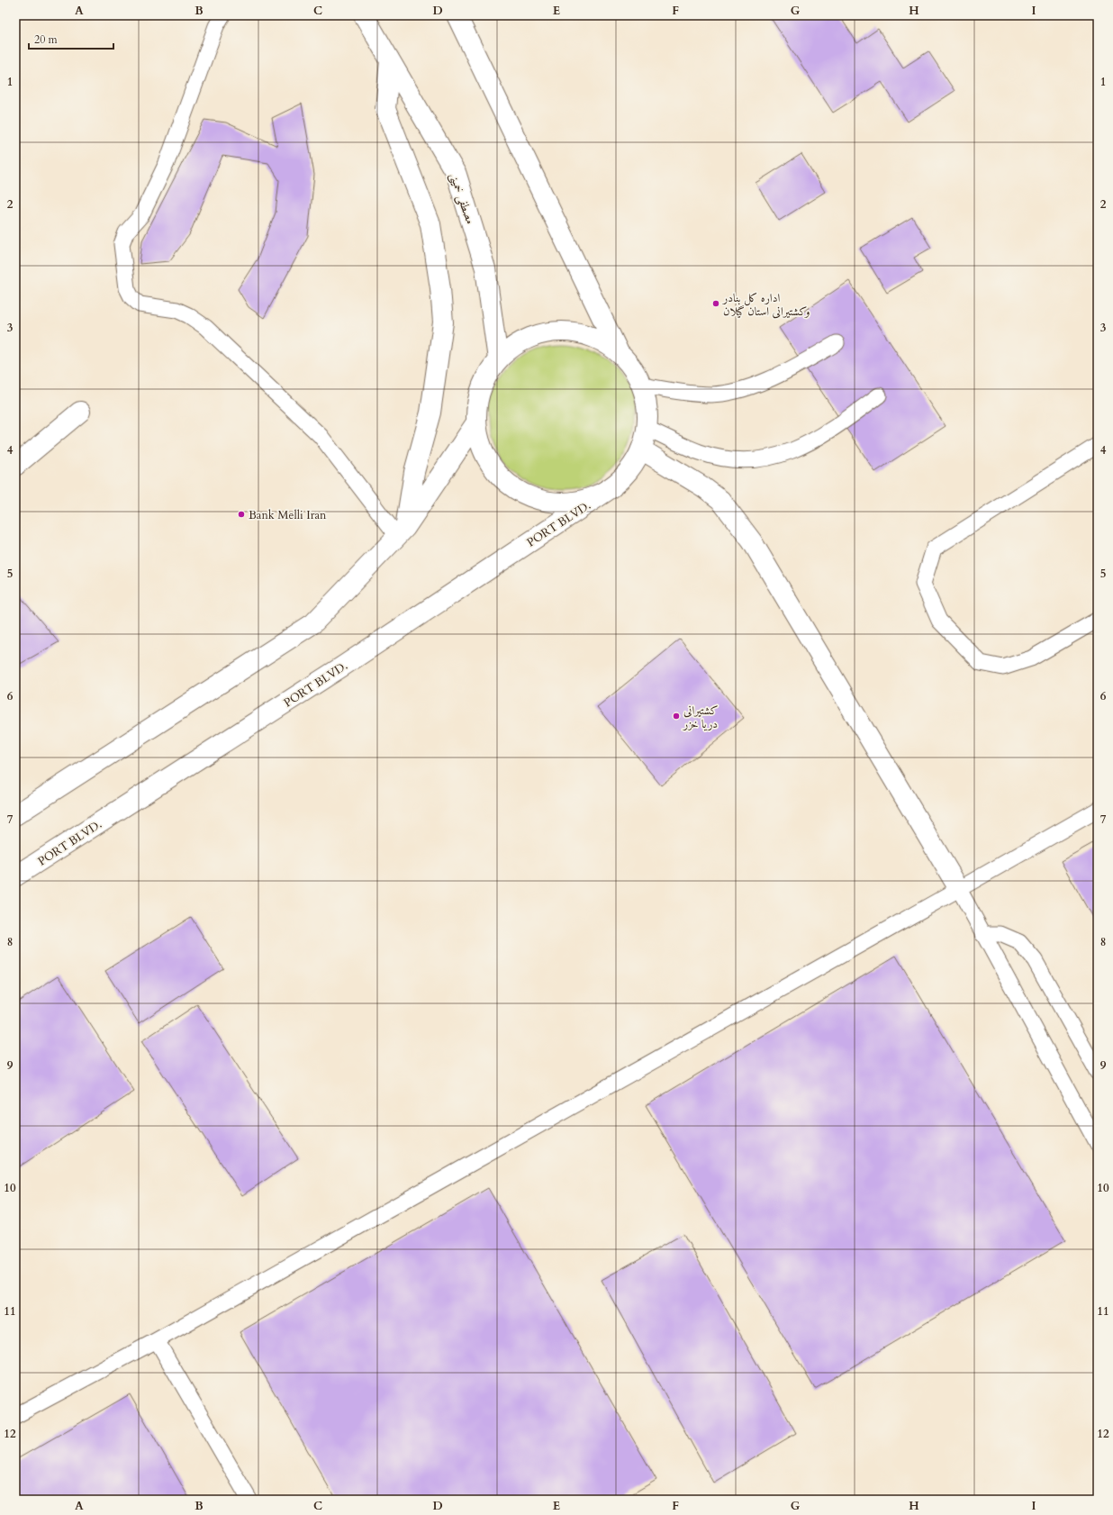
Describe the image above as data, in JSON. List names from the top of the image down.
{
  "streets": {
    "main road": ["مصطفی خمینی", "PORT BLVD."]
  },
  "places": ["اداره کل بنادر وکشتیرانی استان گیلان", "Bank Melli Iran", "کشتیرانی دریا خزر"],
  "scale_bar": "20 m",
  "grid": {
    "columns": [
      "A",
      "B",
      "C",
      "D",
      "E",
      "F",
      "G",
      "H",
      "I"
    ],
    "rows": [
      "1",
      "2",
      "3",
      "4",
      "5",
      "6",
      "7",
      "8",
      "9",
      "10",
      "11",
      "12"
    ]
  }
}
